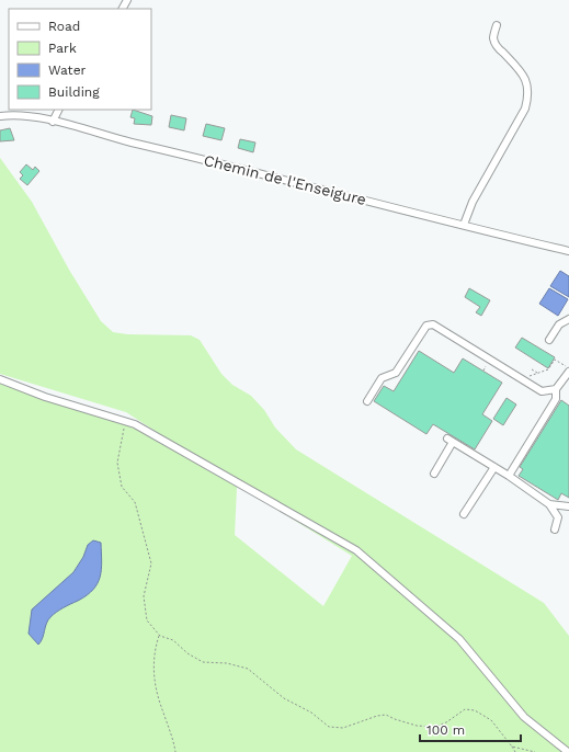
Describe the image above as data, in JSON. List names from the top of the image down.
{
  "streets": {
    "street": ["Chemin de l'Enseigure"]
  },
  "legend": [
    "Road",
    "Park",
    "Water",
    "Building"
  ],
  "scale_bar": "100 m"
}
